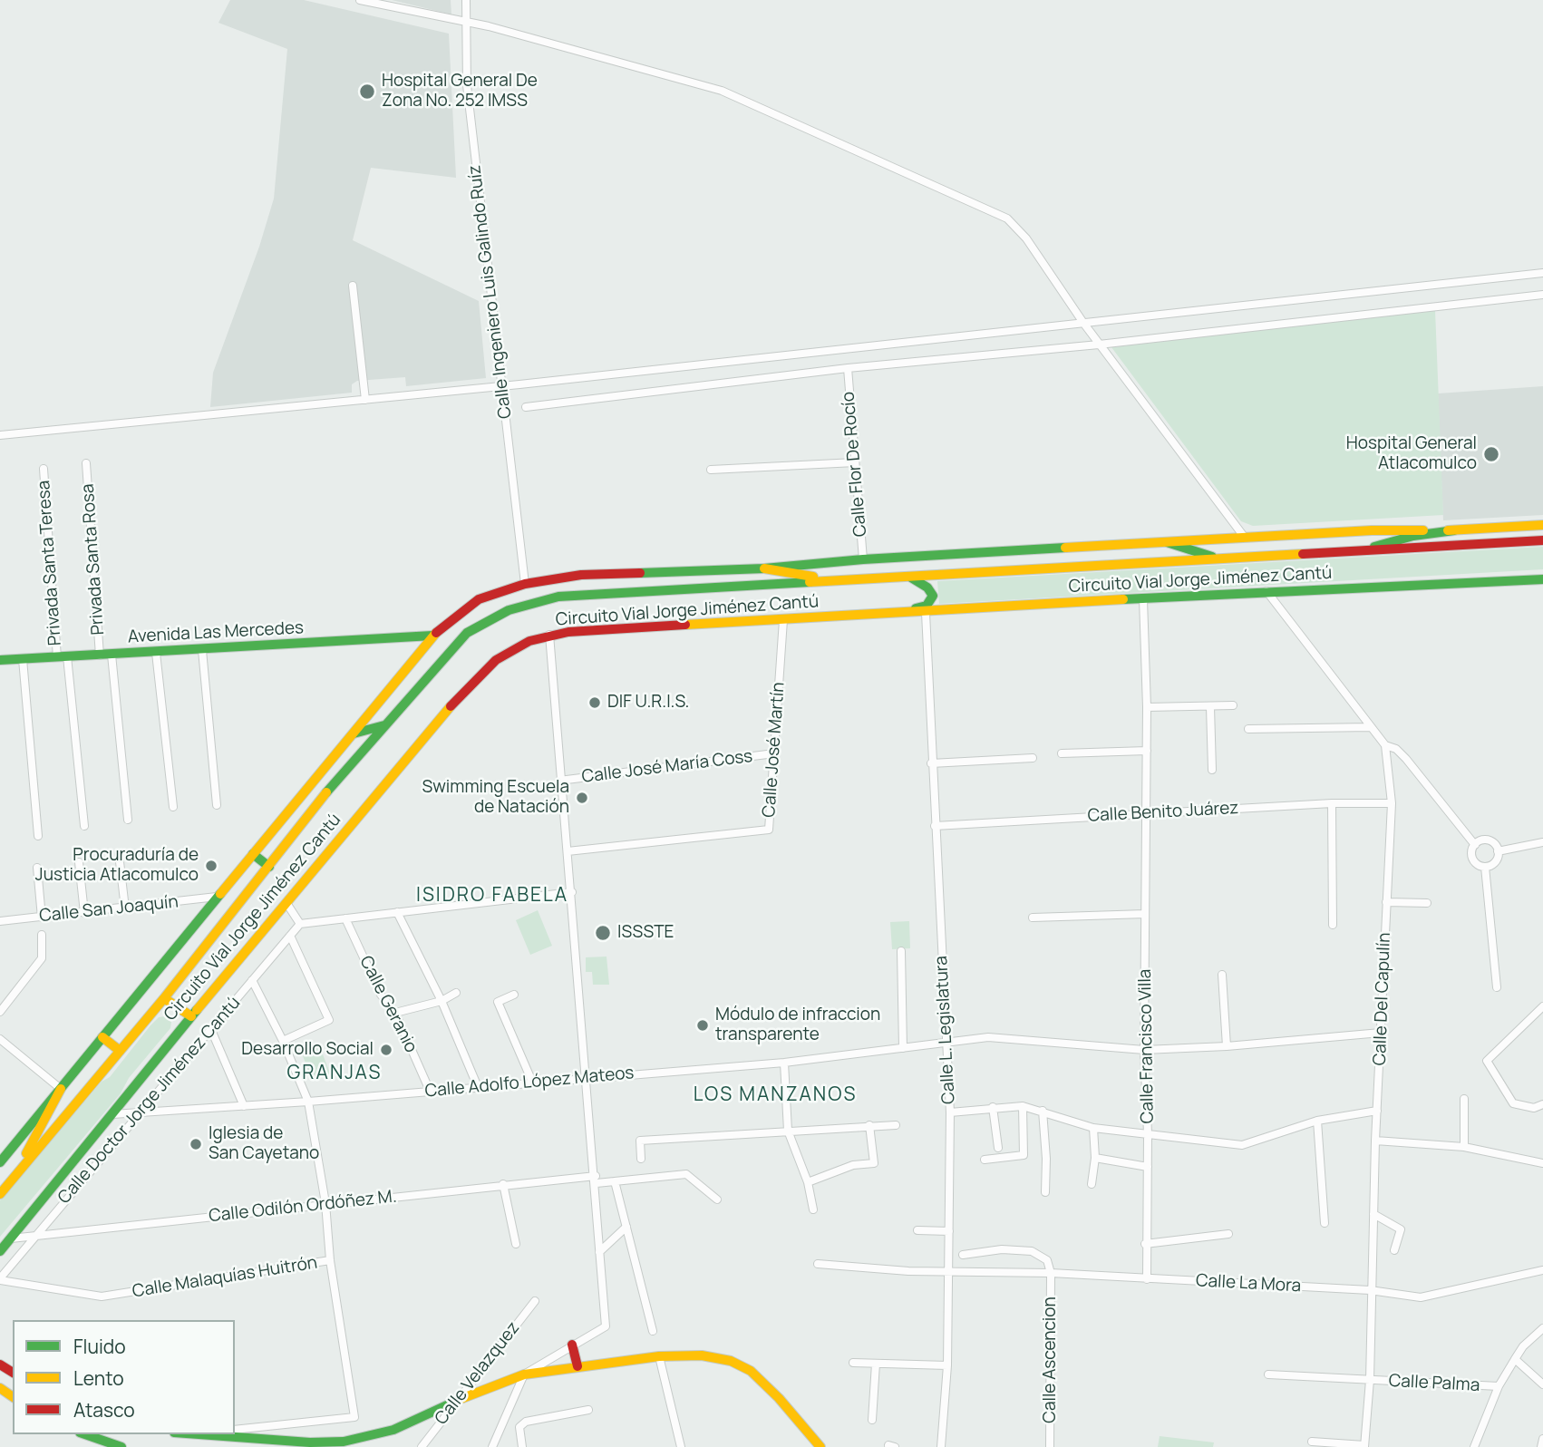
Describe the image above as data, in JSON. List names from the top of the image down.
{
  "streets": {
    "main road": ["Circuito Vial Jorge Jiménez Cantú", "Avenida Las Mercedes"],
    "street": [
      "Calle Ingeniero Luis Galindo Ruíz",
      "Calle Flor De Rocío",
      "Privada Santa Rosa",
      "Privada Santa Teresa",
      "Calle José Martín",
      "Calle José María Coss",
      "Calle Benito Juárez",
      "Calle San Joaquín",
      "Calle Del Capulín",
      "Calle Geranio",
      "Calle L. Legislatura",
      "Calle Francisco Villa",
      "Calle Adolfo López Mateos",
      "Calle Doctor Jorge Jiménez Cantú",
      "Calle Odilón Ordóñez M.",
      "Calle Malaquías Huitrón",
      "Calle La Mora",
      "Calle Ascencion",
      "Calle Velazquez",
      "Calle Palma"
    ]
  },
  "crossings": [
    ["Privada Santa Rosa", "Avenida Las Mercedes"],
    ["Privada Santa Teresa", "Avenida Las Mercedes"],
    ["Circuito Vial Jorge Jiménez Cantú", "Calle José Martín"],
    ["Circuito Vial Jorge Jiménez Cantú", "Calle L. Legislatura"],
    ["Circuito Vial Jorge Jiménez Cantú", "Calle Francisco Villa"],
    ["Circuito Vial Jorge Jiménez Cantú", "Calle Adolfo López Mateos"],
    ["Circuito Vial Jorge Jiménez Cantú", "Calle Odilón Ordóñez M."],
    ["Calle José Martín", "Calle José María Coss"],
    ["Calle Benito Juárez", "Calle Del Capulín"],
    ["Calle Benito Juárez", "Calle L. Legislatura"],
    ["Calle Benito Juárez", "Calle Francisco Villa"],
    ["Calle Del Capulín", "Calle Adolfo López Mateos"],
    ["Calle Del Capulín", "Calle La Mora"],
    ["Calle Del Capulín", "Calle Palma"],
    ["Calle Geranio", "Calle Adolfo López Mateos"],
    ["Calle L. Legislatura", "Calle Adolfo López Mateos"],
    ["Calle L. Legislatura", "Calle La Mora"],
    ["Calle Francisco Villa", "Calle Adolfo López Mateos"],
    ["Calle Francisco Villa", "Calle La Mora"],
    ["Calle Adolfo López Mateos", "Calle Doctor Jorge Jiménez Cantú"],
    ["Calle Adolfo López Mateos", "Calle Malaquías Huitrón"],
    ["Calle Doctor Jorge Jiménez Cantú", "Calle Odilón Ordóñez M."],
    ["Calle Doctor Jorge Jiménez Cantú", "Calle Malaquías Huitrón"],
    ["Calle Odilón Ordóñez M.", "Calle Malaquías Huitrón"],
    ["Calle La Mora", "Calle Ascencion"]
  ],
  "districts": ["ISIDRO FABELA", "GRANJAS", "LOS MANZANOS"],
  "places": [
    "Hospital General De Zona No. 252 IMSS",
    "Hospital General Atlacomulco",
    "DIF U.R.I.S.",
    "Swimming Escuela de Natación",
    "Procuraduría de Justicia Atlacomulco",
    "ISSSTE",
    "Módulo de infraccion transparente",
    "Desarrollo Social",
    "Iglesia de San Cayetano"
  ],
  "legend": ["Fluido", "Lento", "Atasco"]
}
